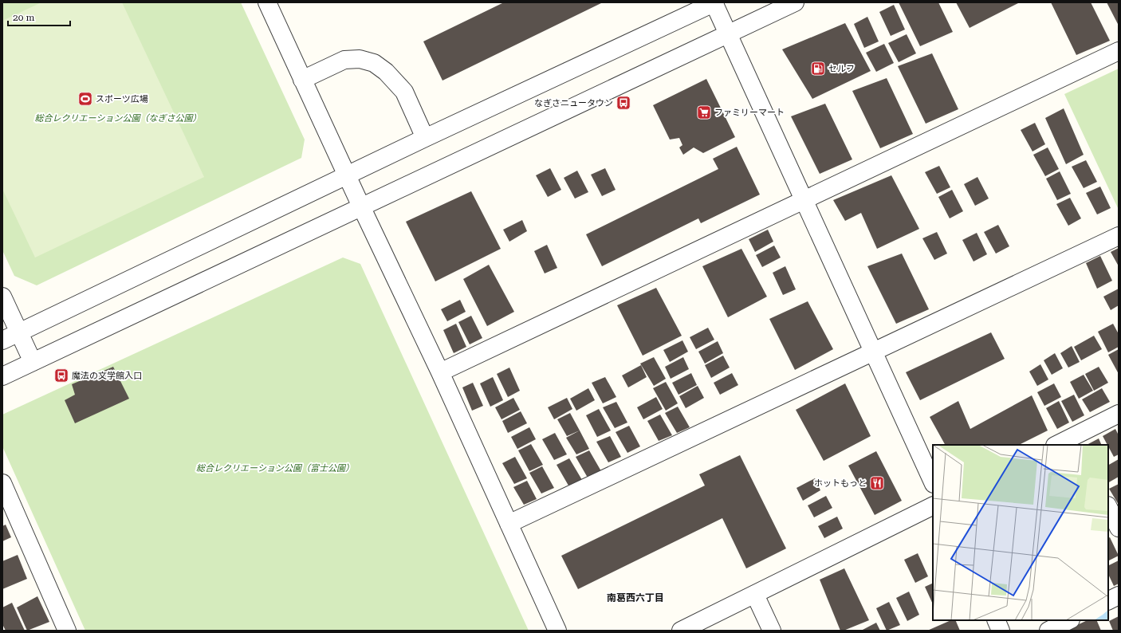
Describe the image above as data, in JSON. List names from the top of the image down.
{
  "districts": ["南葛西六丁目"],
  "parks": ["総合レクリエーション公園（なぎさ公園）", "総合レクリエーション公園（富士公園）"],
  "places": {
    "fuel station": ["セルフ"],
    "sports": ["スポーツ広場"],
    "bus stop": ["なぎさニュータウン", "魔法の文学館入口"],
    "supermarket": ["ファミリーマート"],
    "restaurant": ["ホットもっと"]
  },
  "scale_bar": "20 m"
}
